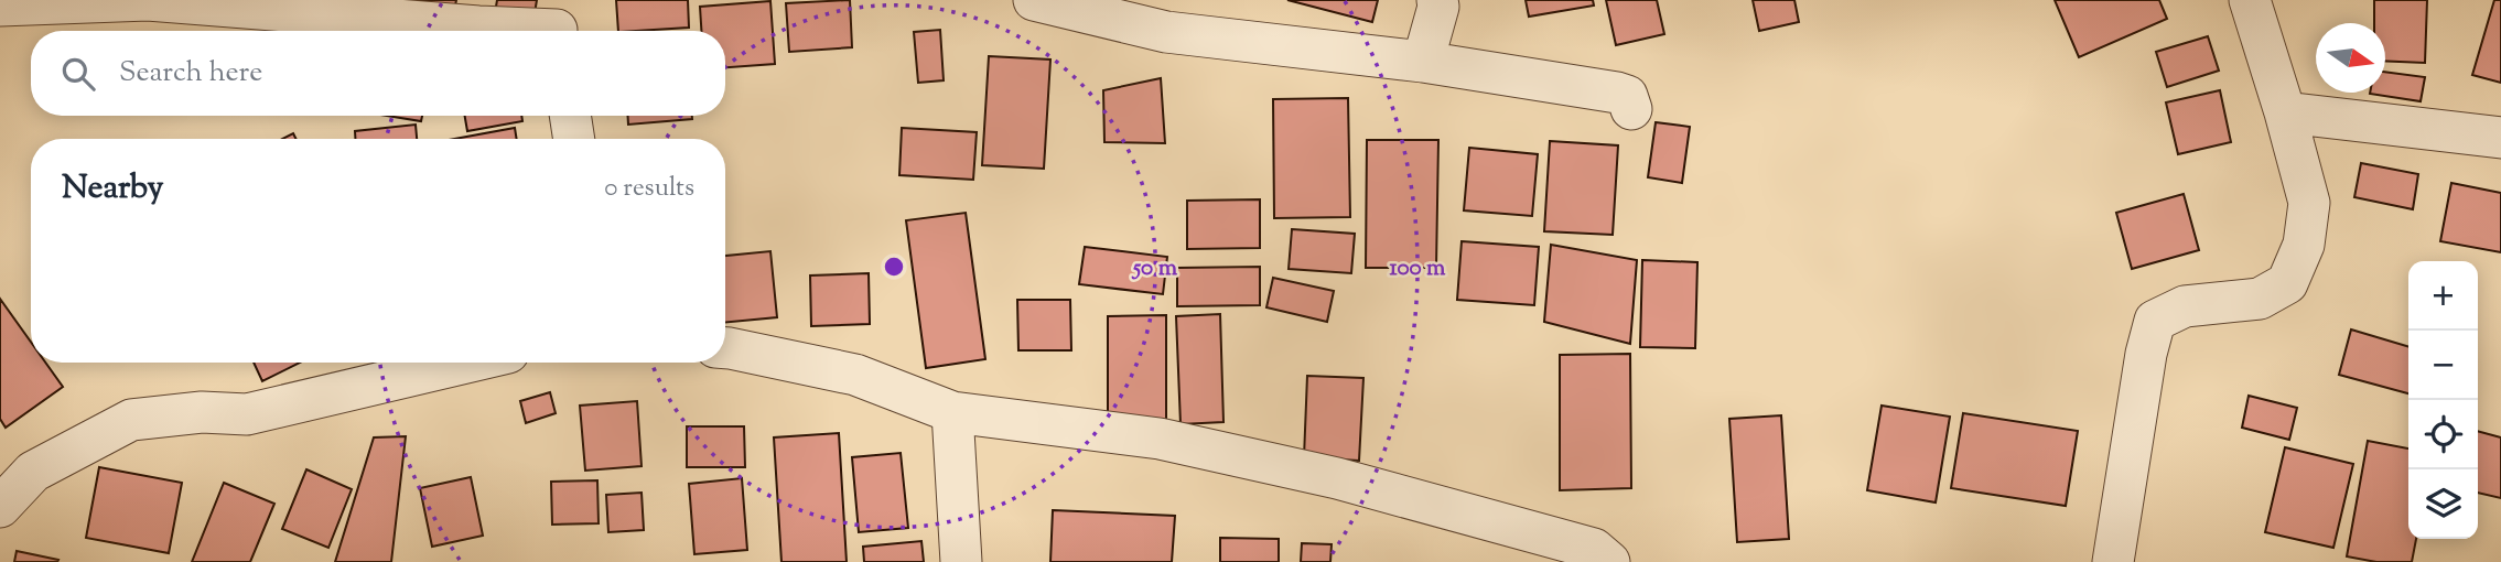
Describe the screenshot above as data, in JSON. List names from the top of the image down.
{
  "north": "right",
  "page": {
    "search": "Search here",
    "heading": ["Nearby", "0 results"],
    "map_buttons": ["+", "−"]
  },
  "rings": ["50 m", "100 m"]
}
